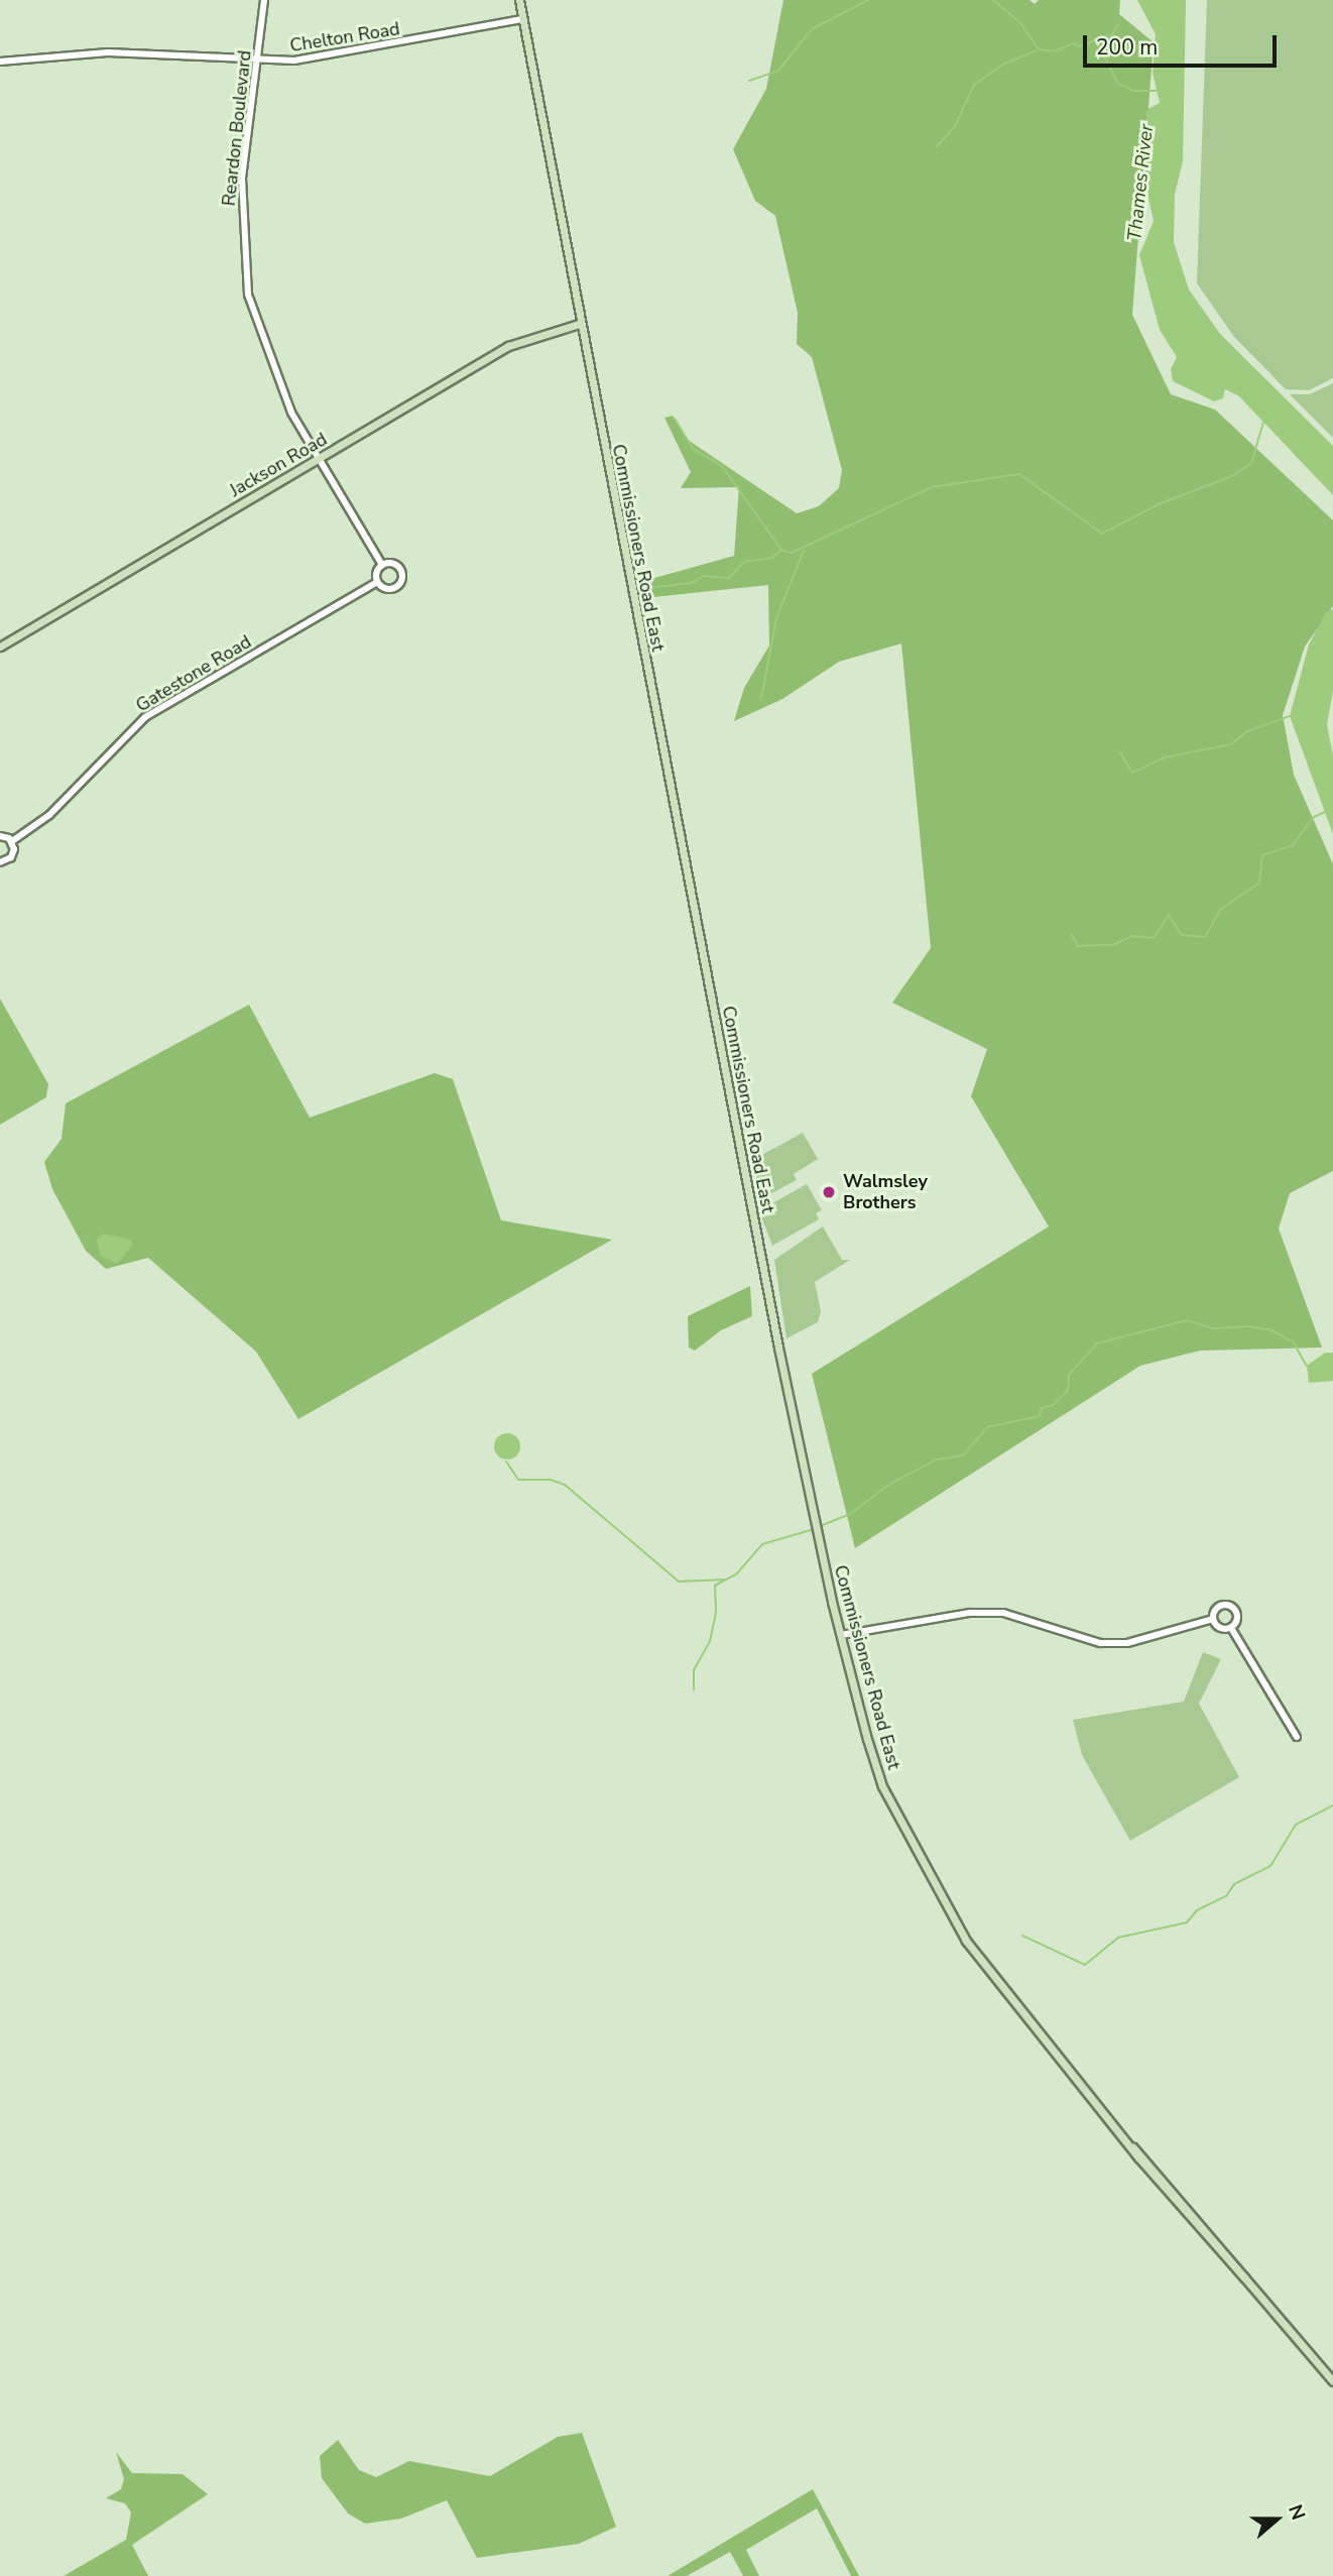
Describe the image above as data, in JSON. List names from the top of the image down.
{
  "streets": {
    "main road": ["Jackson Road", "Commissioners Road East"],
    "street": ["Chelton Road", "Reardon Boulevard", "Gatestone Road"]
  },
  "crossings": [
    ["Chelton Road", "Reardon Boulevard"],
    ["Chelton Road", "Commissioners Road East"],
    ["Reardon Boulevard", "Jackson Road"],
    ["Reardon Boulevard", "Gatestone Road"],
    ["Jackson Road", "Commissioners Road East"]
  ],
  "water": ["Thames River"],
  "places": ["Walmsley Brothers"],
  "scale_bar": "200 m",
  "north": "right"
}
